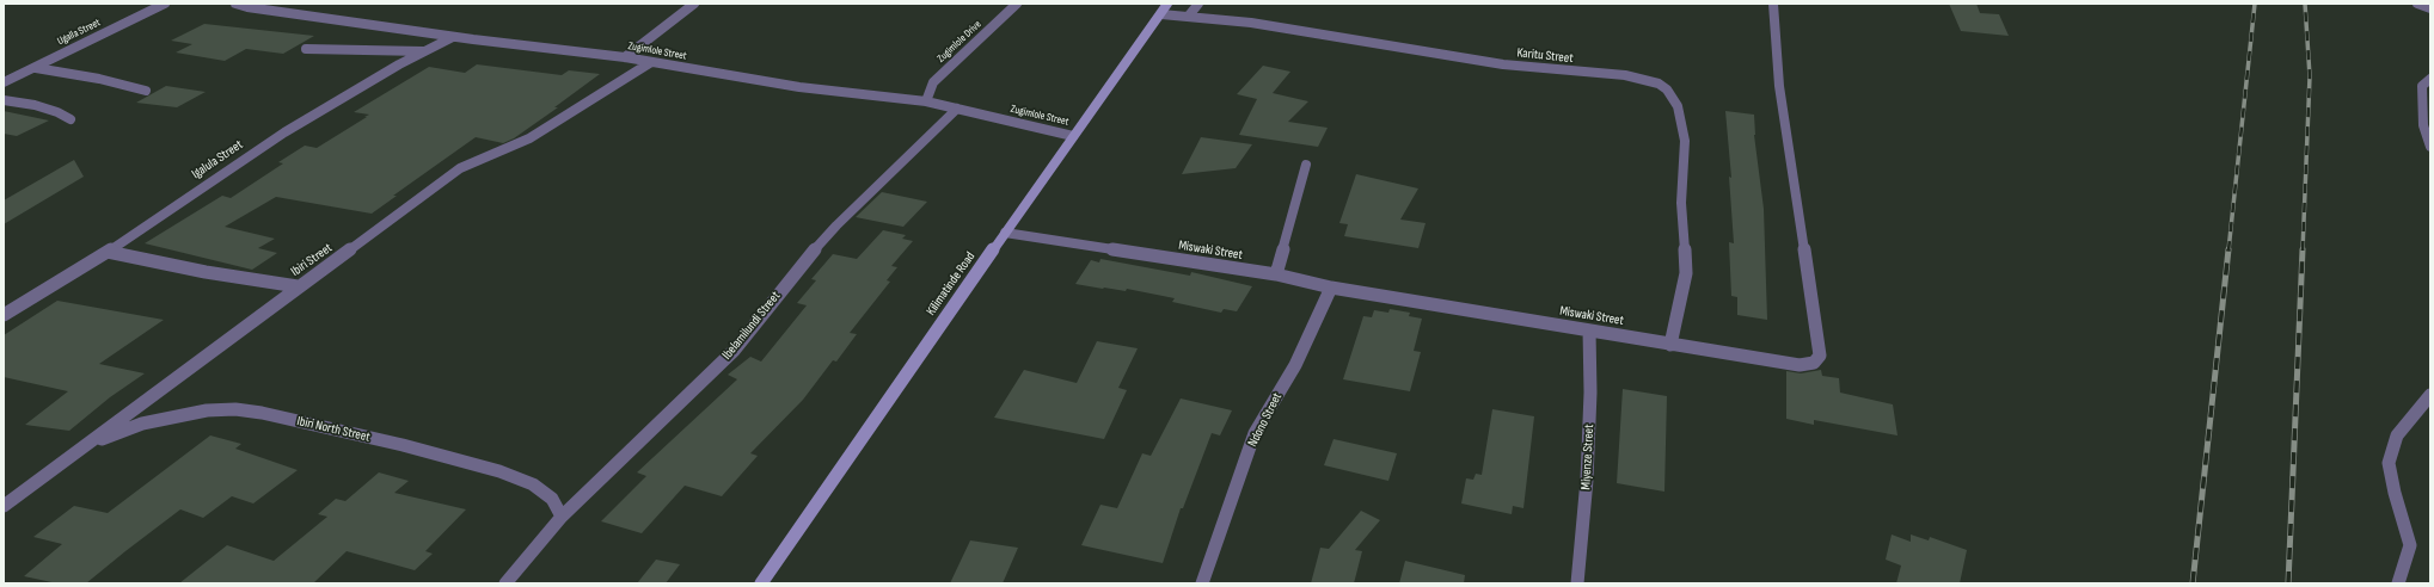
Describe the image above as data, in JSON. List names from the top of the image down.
{
  "streets": {
    "main road": ["Kilimatinde Road"],
    "street": [
      "Ugalla Street",
      "Zugimlole Drive",
      "Zugimlole Street",
      "Karitu Street",
      "Igalula Street",
      "Miswaki Street",
      "Ibiri Street",
      "Ibelamilundi Street",
      "Ndono Street",
      "Ibiri North Street",
      "Miyenze Street"
    ]
  },
  "crossings": [
    ["Zugimlole Drive", "Zugimlole Street"],
    ["Zugimlole Street", "Igalula Street"],
    ["Zugimlole Street", "Ibiri Street"],
    ["Zugimlole Street", "Kilimatinde Road"],
    ["Zugimlole Street", "Ibelamilundi Street"],
    ["Karitu Street", "Miswaki Street"],
    ["Karitu Street", "Kilimatinde Road"],
    ["Miswaki Street", "Kilimatinde Road"],
    ["Miswaki Street", "Ndono Street"],
    ["Miswaki Street", "Miyenze Street"],
    ["Ibiri Street", "Ibiri North Street"],
    ["Ibelamilundi Street", "Ibiri North Street"]
  ]
}
